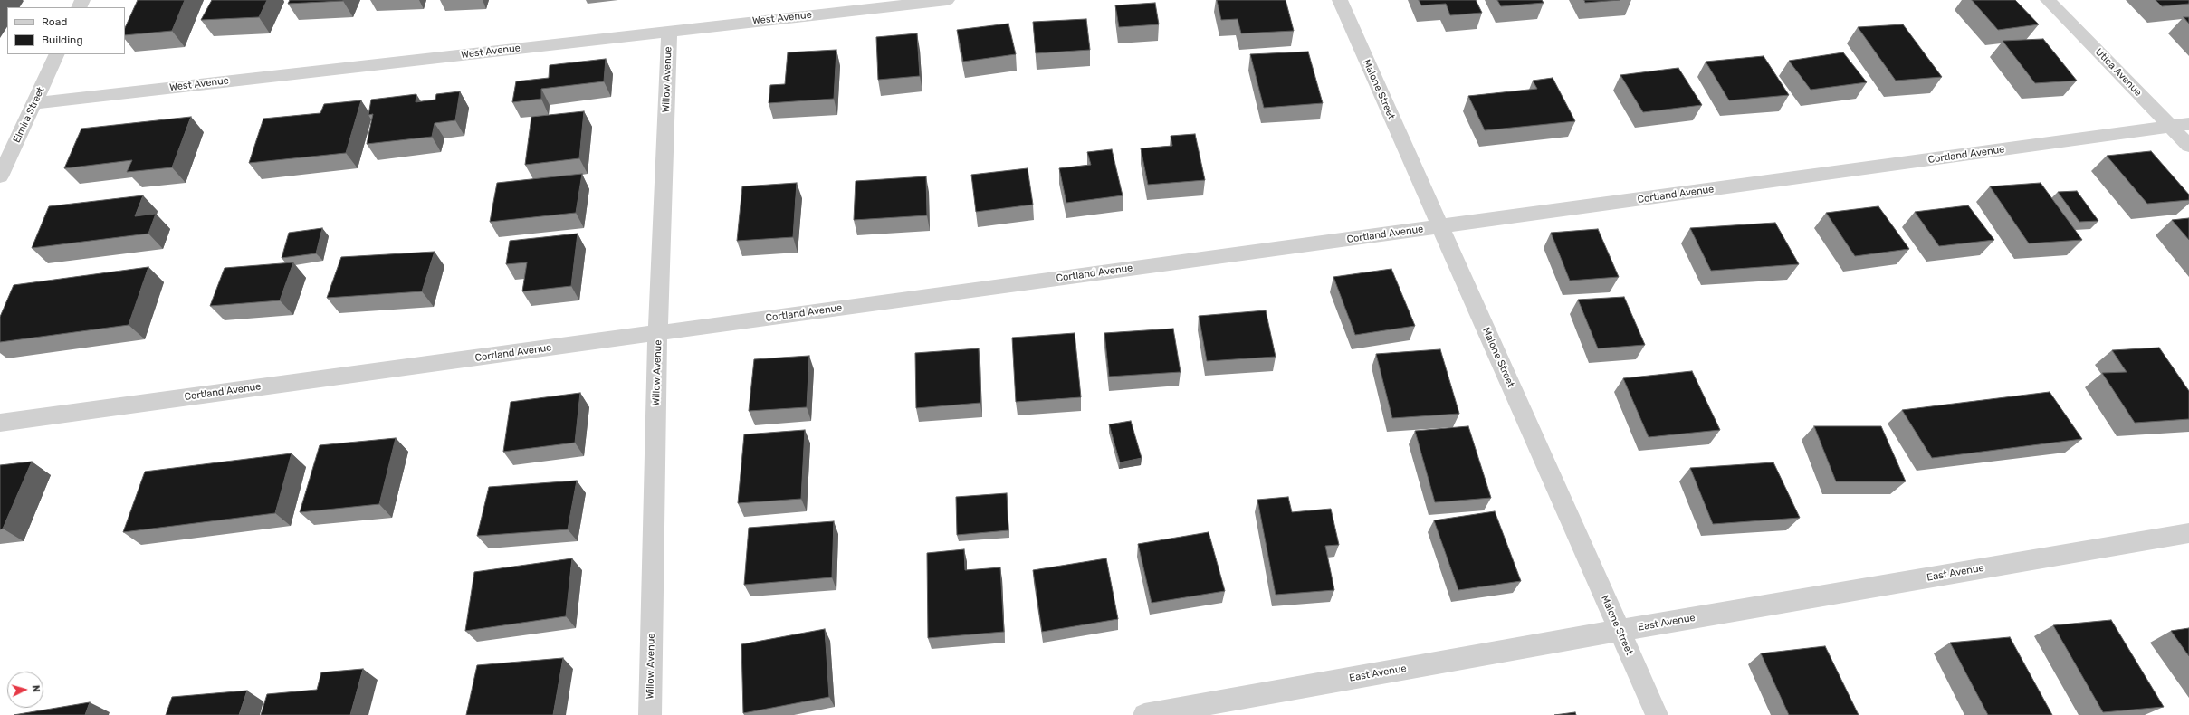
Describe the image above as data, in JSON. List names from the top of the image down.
{
  "streets": {
    "street": [
      "West Avenue",
      "Utica Avenue",
      "Willow Avenue",
      "Malone Street",
      "Elmira Street",
      "Cortland Avenue",
      "East Avenue"
    ]
  },
  "crossings": [
    ["West Avenue", "Willow Avenue"],
    ["West Avenue", "Elmira Street"],
    ["Utica Avenue", "Cortland Avenue"],
    ["Willow Avenue", "Cortland Avenue"],
    ["Malone Street", "Cortland Avenue"],
    ["Malone Street", "East Avenue"]
  ],
  "legend": ["Road", "Building"],
  "north": "right"
}
